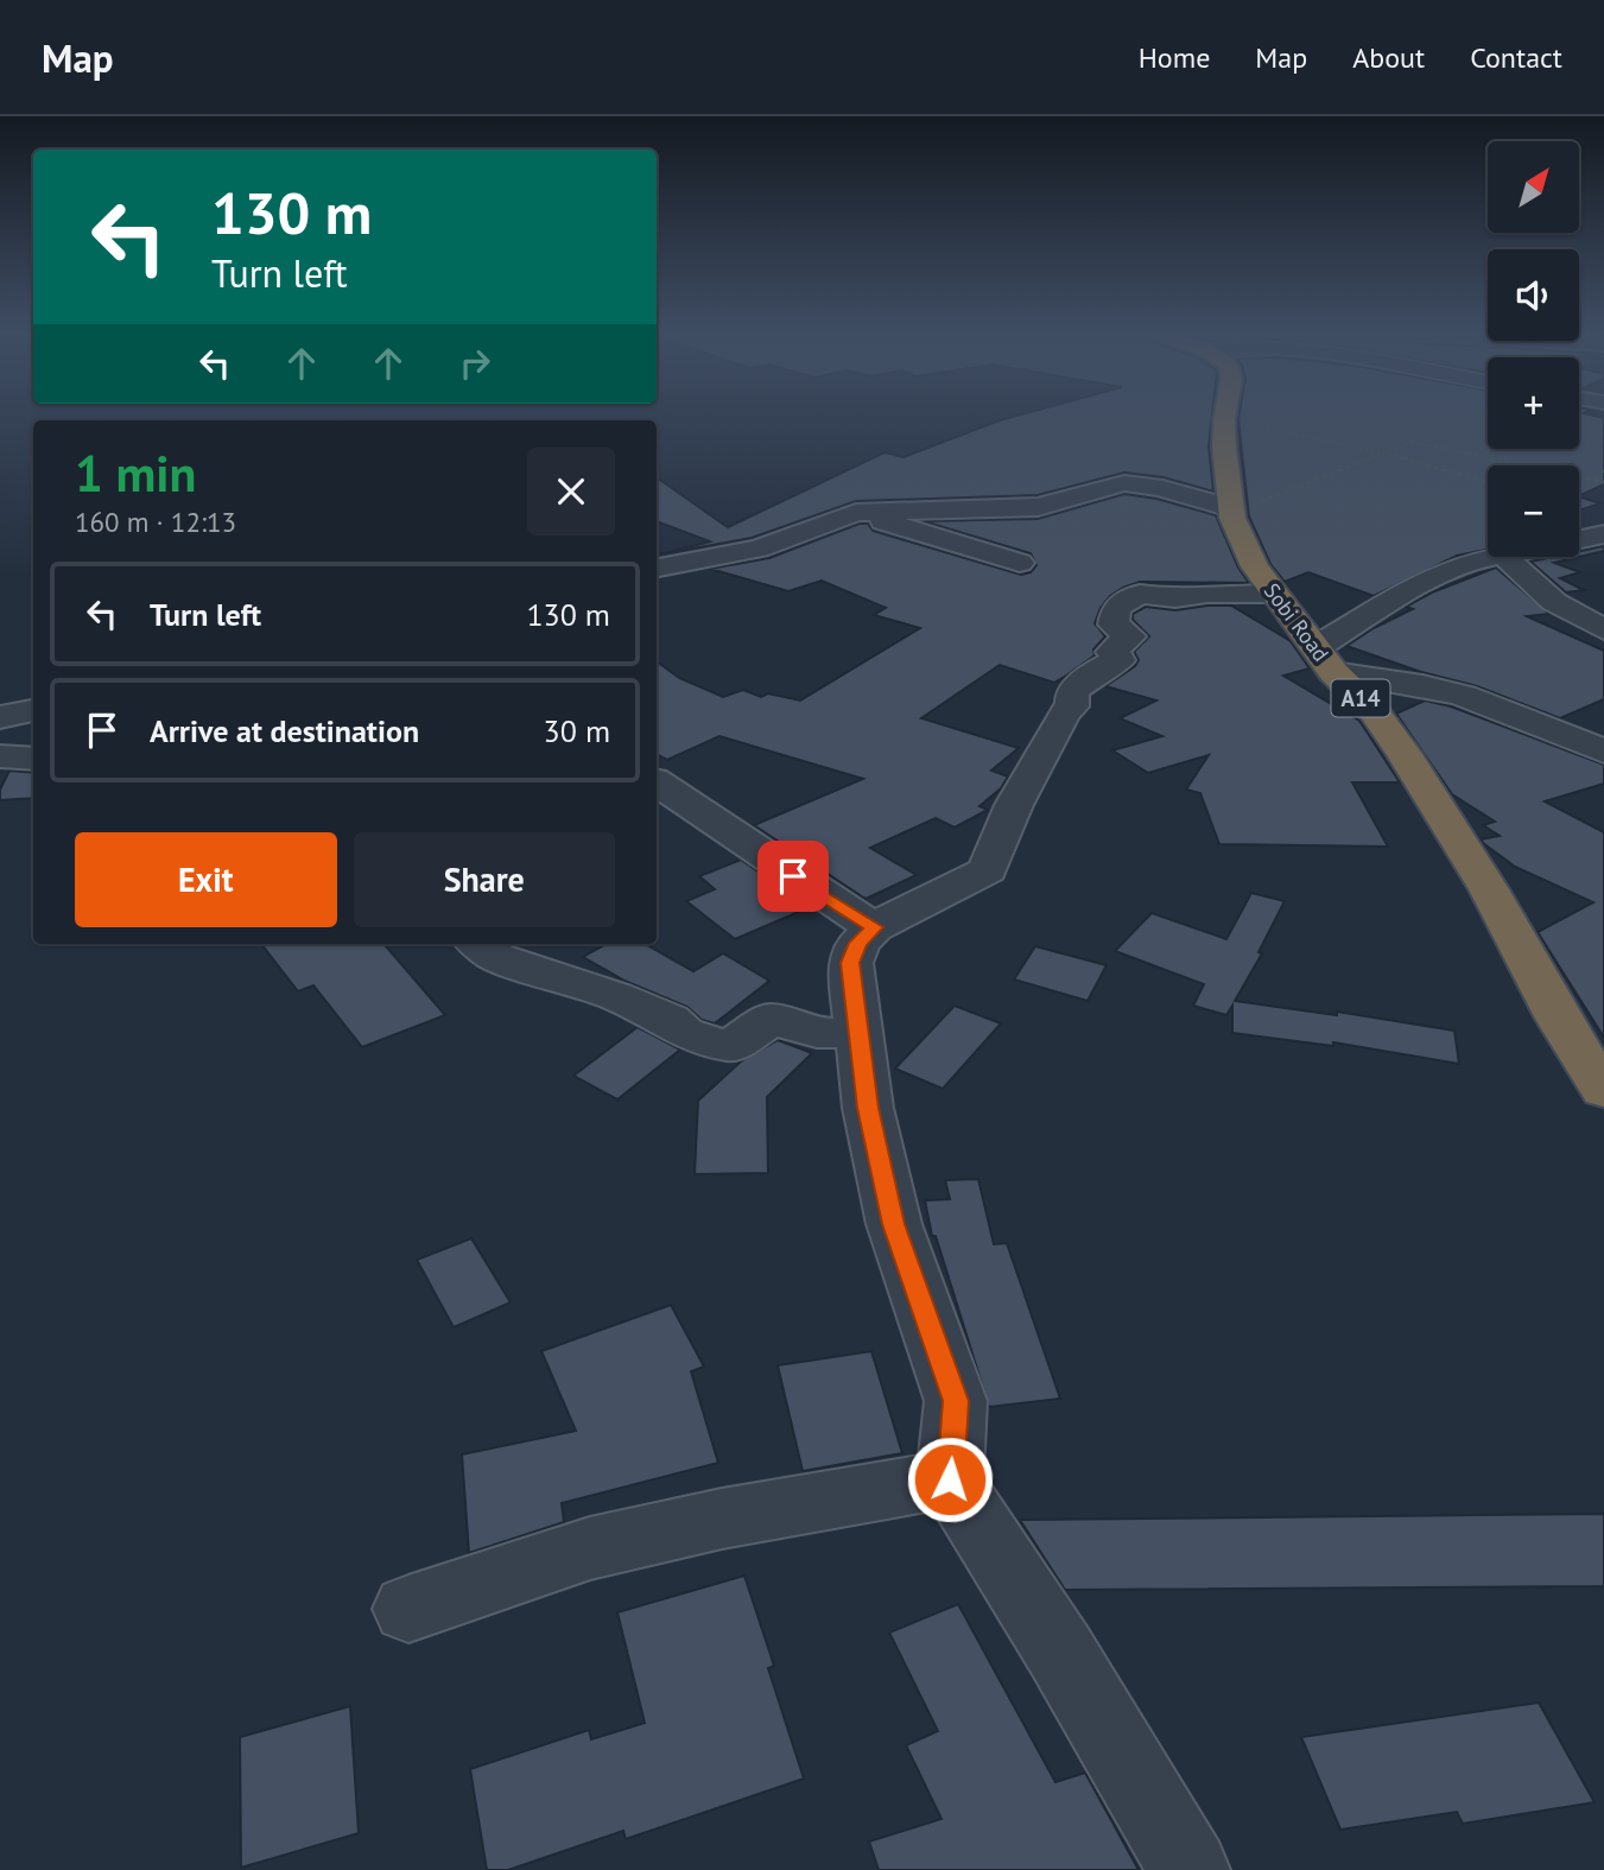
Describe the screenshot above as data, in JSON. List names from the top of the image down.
{
  "streets": {
    "highway": ["Sobi Road", "A14"]
  },
  "north": "top right",
  "page": {
    "header": "Map",
    "nav": [
      "Home",
      "Map",
      "About",
      "Contact"
    ],
    "map_buttons": ["+", "−"],
    "turn": ["130 m", "Turn left"],
    "heading": ["1 min", "160 m · 12:13"],
    "list": [
      {
        "name": "Turn left",
        "value": "130 m"
      },
      {
        "name": "Arrive at destination",
        "value": "30 m"
      }
    ],
    "buttons": ["Exit", "Share"]
  }
}
